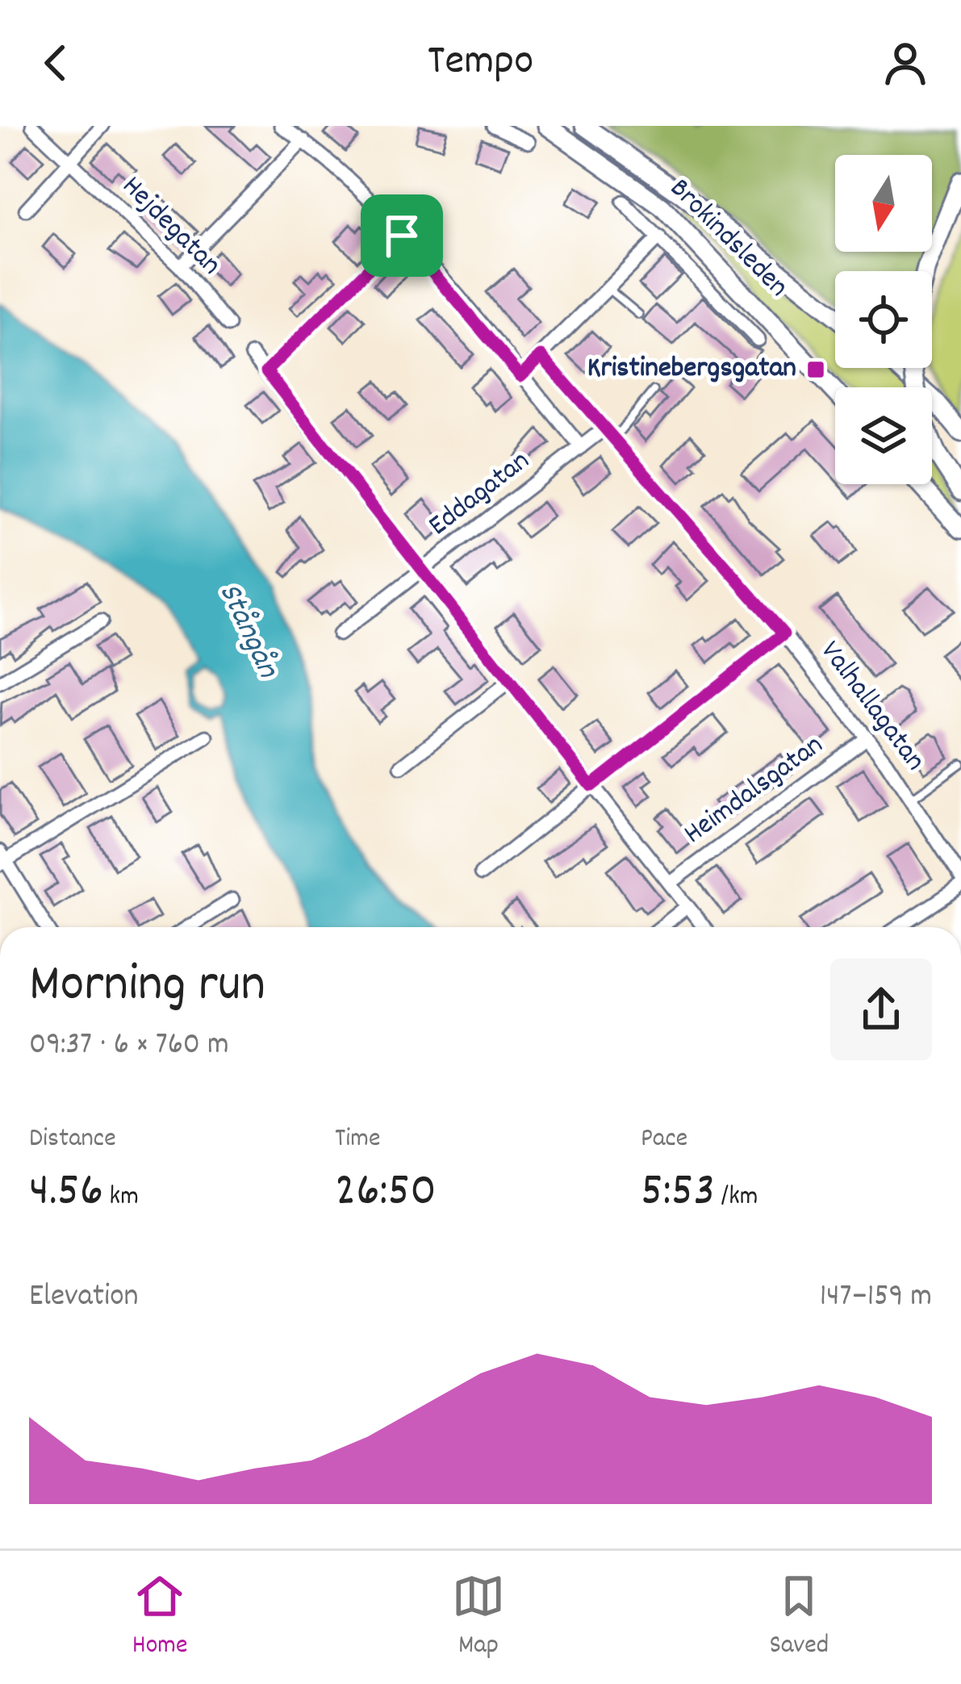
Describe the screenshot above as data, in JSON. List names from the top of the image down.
{
  "streets": {
    "main road": ["Brokindsleden"],
    "street": [
      "Hejdegatan",
      "Eddagatan",
      "Valhallagatan",
      "Heimdalsgatan"
    ]
  },
  "crossings": [
    ["Eddagatan", "Valhallagatan"],
    ["Valhallagatan", "Heimdalsgatan"]
  ],
  "water": ["Stångån"],
  "places": {
    "transit": ["Kristinebergsgatan"]
  },
  "north": "bottom",
  "page": {
    "header": "Tempo",
    "heading": ["Morning run", "09:37 · 6 × 760 m"],
    "stats": [
      ["Distance", "4.56 km"],
      ["Time", "26:50"],
      ["Pace", "5:53 /km"]
    ],
    "chart": ["Elevation", "147–159 m"],
    "tabs": ["Home", "Map", "Saved"]
  }
}
